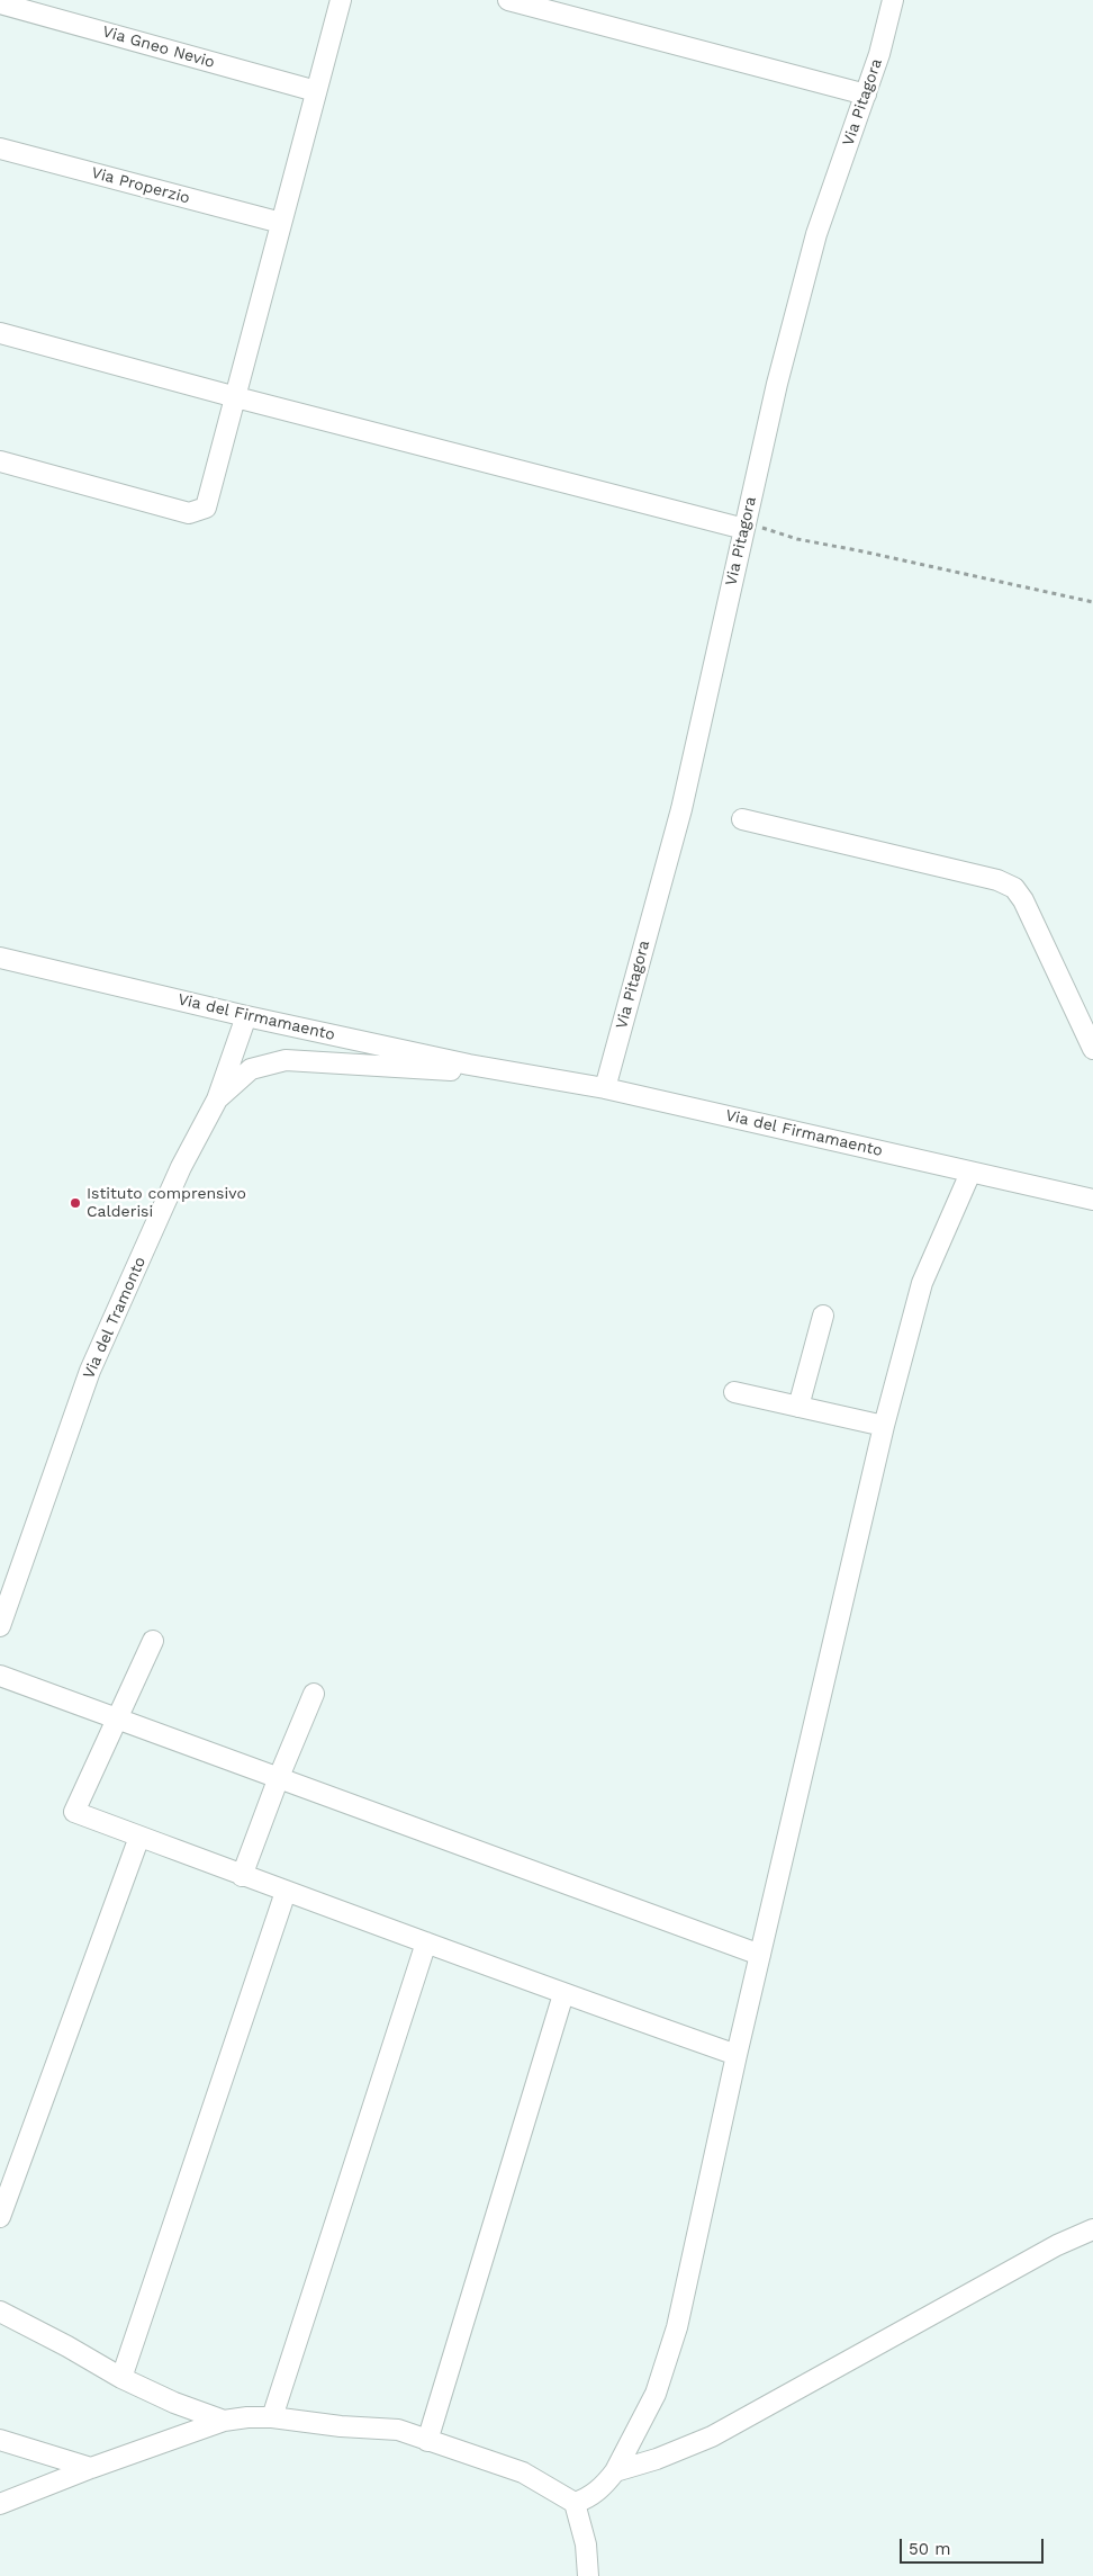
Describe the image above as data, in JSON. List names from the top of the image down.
{
  "streets": {
    "street": [
      "Via Gneo Nevio",
      "Via Pitagora",
      "Via Properzio",
      "Via del Firmamaento",
      "Via del Tramonto"
    ]
  },
  "crossings": [
    ["Via Pitagora", "Via del Firmamaento"],
    ["Via del Firmamaento", "Via del Tramonto"]
  ],
  "places": ["Istituto comprensivo Calderisi"],
  "scale_bar": "50 m"
}
